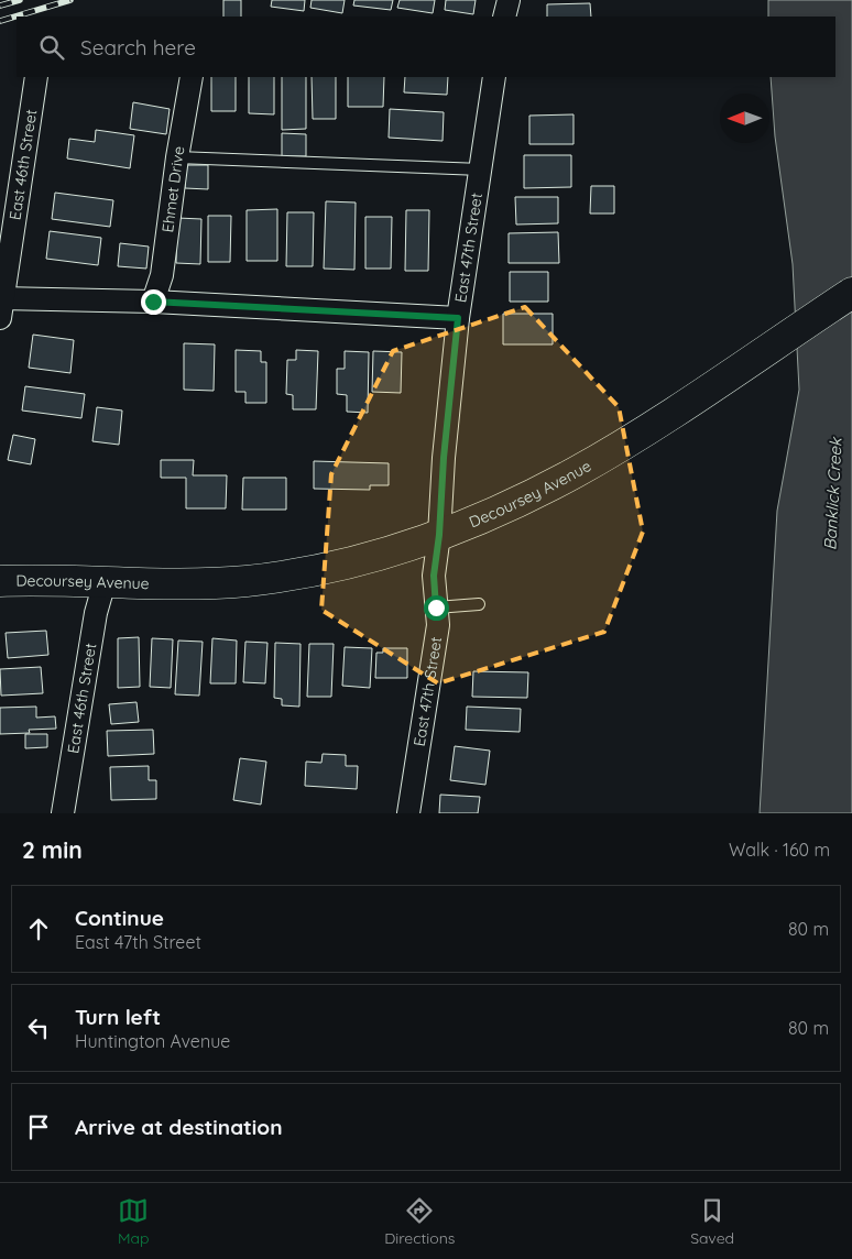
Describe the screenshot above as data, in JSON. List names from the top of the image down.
{
  "streets": {
    "main road": ["Decoursey Avenue"],
    "street": ["East 46th Street", "Ehmet Drive", "East 47th Street"]
  },
  "crossings": [
    ["East 46th Street", "Decoursey Avenue"],
    ["East 47th Street", "Decoursey Avenue"]
  ],
  "water": ["Banklick Creek"],
  "north": "left",
  "page": {
    "search": "Search here",
    "heading": ["2 min", "Walk · 160 m"],
    "list": [
      ["Continue", "East 47th Street", "80 m"],
      ["Turn left", "Huntington Avenue", "80 m"],
      "Arrive at destination"
    ],
    "nav": ["Map", "Directions", "Saved"]
  }
}
